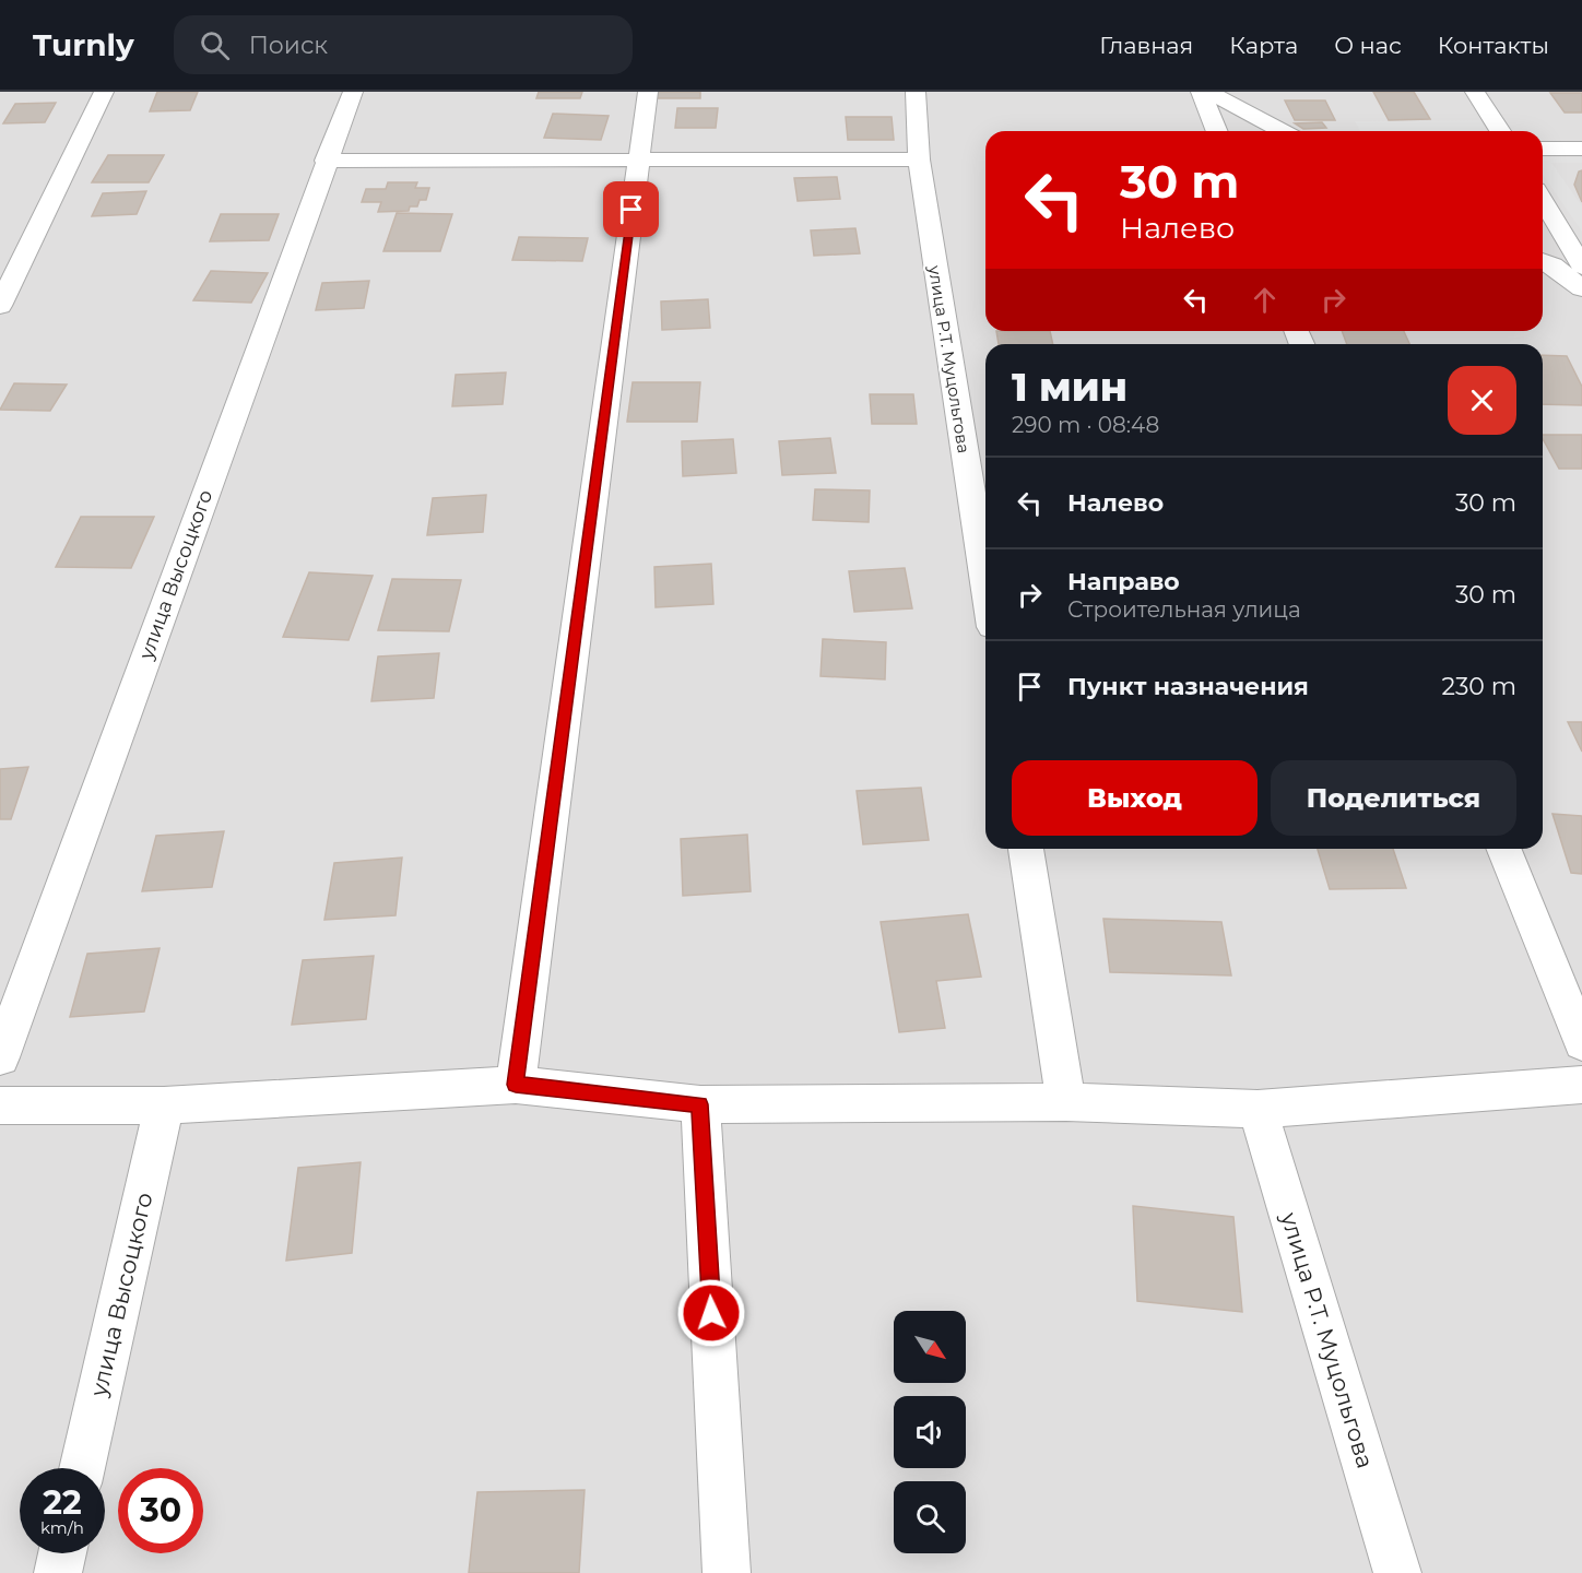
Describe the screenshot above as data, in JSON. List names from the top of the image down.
{
  "streets": {
    "street": ["улица Р.Т. Муцольгова", "улица Высоцкого"]
  },
  "north": "bottom right",
  "page": {
    "header": "Turnly",
    "search": "Поиск",
    "nav": [
      "Главная",
      "Карта",
      "О нас",
      "Контакты"
    ],
    "turn": ["30 m", "Налево"],
    "heading": ["1 мин", "290 m · 08:48"],
    "list": [
      {
        "name": "Налево",
        "value": "30 m"
      },
      {
        "name": "Направо",
        "note": "Строительная улица",
        "value": "30 m"
      },
      {
        "name": "Пункт назначения",
        "value": "230 m"
      }
    ],
    "buttons": ["Выход", "Поделиться"],
    "speed": "22 km/h",
    "limit": "30"
  }
}
